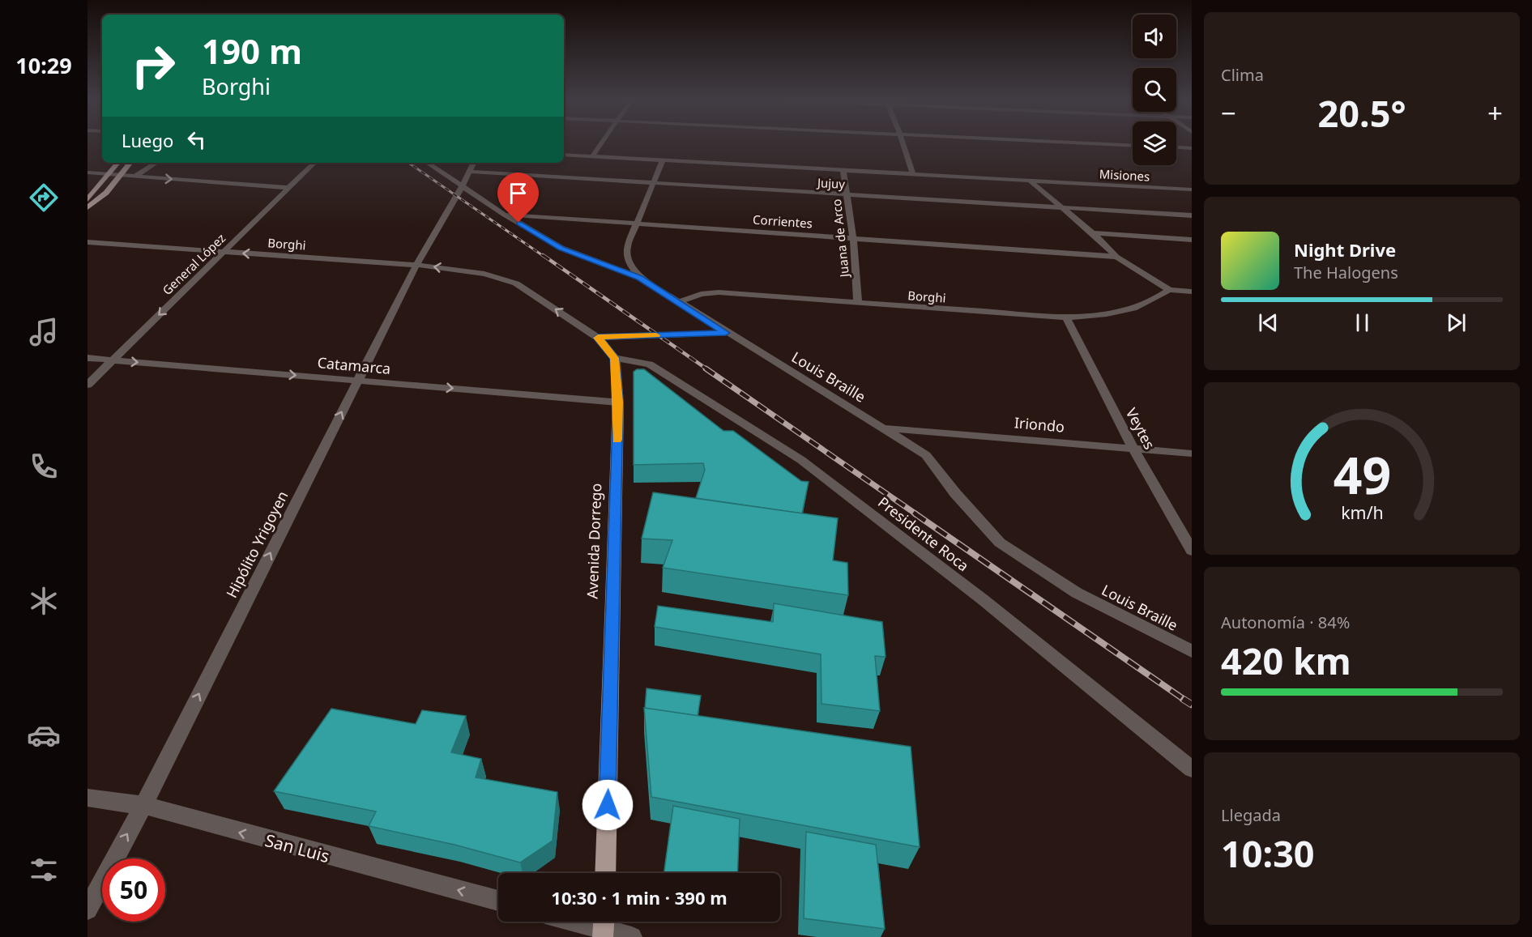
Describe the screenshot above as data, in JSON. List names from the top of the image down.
{
  "streets": {
    "main road": ["Avenida Dorrego"],
    "street": [
      "Misiones",
      "Jujuy",
      "Corrientes",
      "Juana de Arco",
      "Borghi",
      "General López",
      "Catamarca",
      "Louis Braille",
      "Iriondo",
      "Veytes",
      "Presidente Roca",
      "Hipólito Yrigoyen",
      "San Luis"
    ]
  },
  "crossings": [
    ["Misiones", "Juana de Arco"],
    ["Jujuy", "Juana de Arco"],
    ["Jujuy", "Hipólito Yrigoyen"],
    ["Corrientes", "Juana de Arco"],
    ["Corrientes", "Louis Braille"],
    ["Juana de Arco", "Borghi"],
    ["Borghi", "General López"],
    ["Borghi", "Louis Braille"],
    ["Borghi", "Veytes"],
    ["Borghi", "Hipólito Yrigoyen"],
    ["General López", "Catamarca"],
    ["Catamarca", "Avenida Dorrego"],
    ["Catamarca", "Hipólito Yrigoyen"],
    ["Louis Braille", "Iriondo"],
    ["Louis Braille", "Hipólito Yrigoyen"],
    ["Iriondo", "Veytes"],
    ["Presidente Roca", "Avenida Dorrego"],
    ["Hipólito Yrigoyen", "San Luis"]
  ],
  "one_way": [
    "Borghi",
    "General López",
    "Catamarca",
    "Hipólito Yrigoyen",
    "San Luis"
  ],
  "page": {
    "tabs": "10:29",
    "tile": [
      "Clima",
      ["Autonomía · 84%", "420 km"],
      ["Llegada", "10:30"]
    ],
    "turn": ["190 m", "Borghi"],
    "heat": ["−", "20.5°", "+"],
    "then": "Luego",
    "song": ["Night Drive", "The Halogens"],
    "limit": "50",
    "trip": "10:30 · 1 min · 390 m",
    "gauge": ["49", "km/h"]
  }
}
